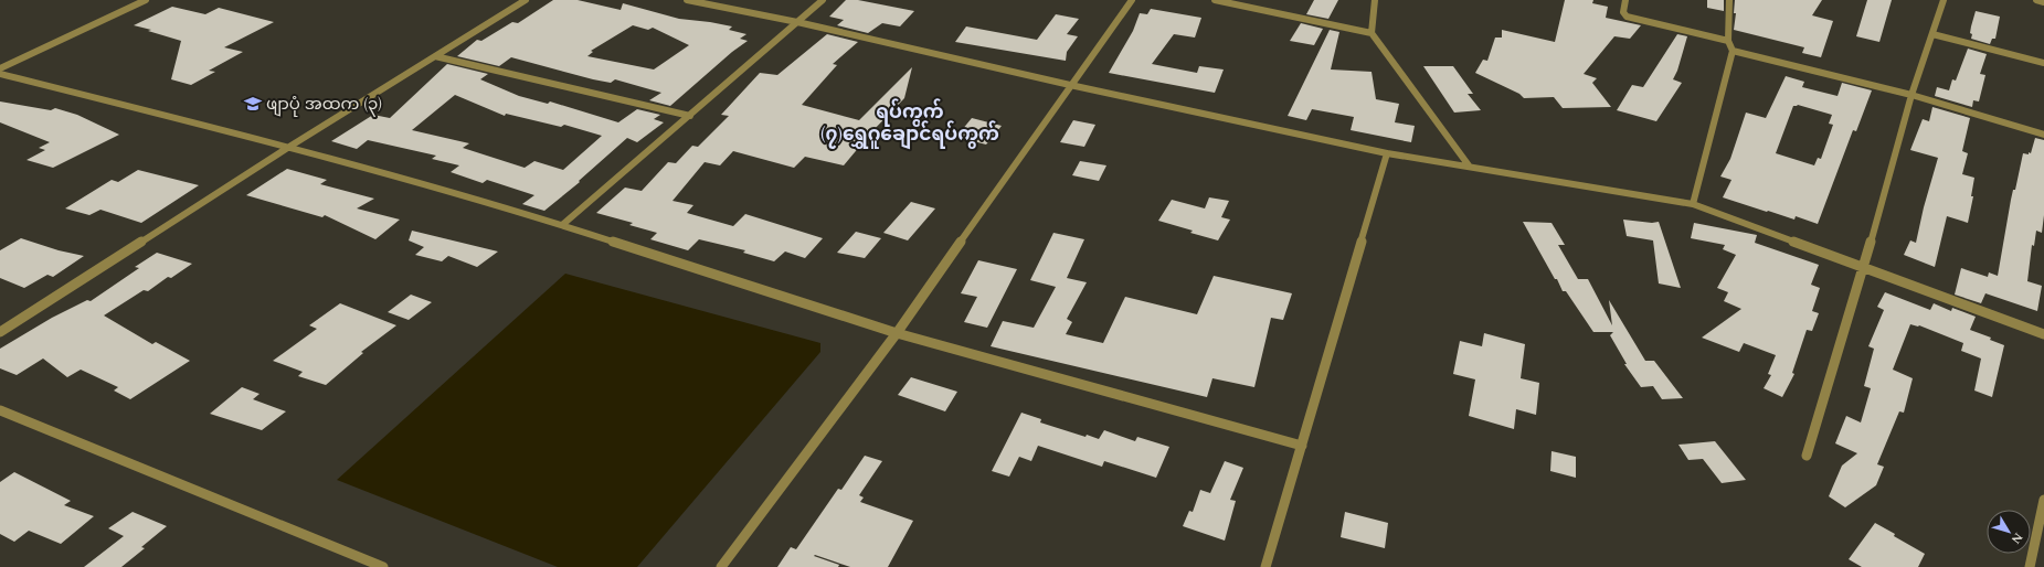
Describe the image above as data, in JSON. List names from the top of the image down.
{
  "districts": ["ရပ်ကွက် (၇)ရွှေဂူချောင်ရပ်ကွက်"],
  "places": {
    "school or university": ["ဖျာပုံ အထက (၃)"]
  },
  "north": "bottom right"
}
